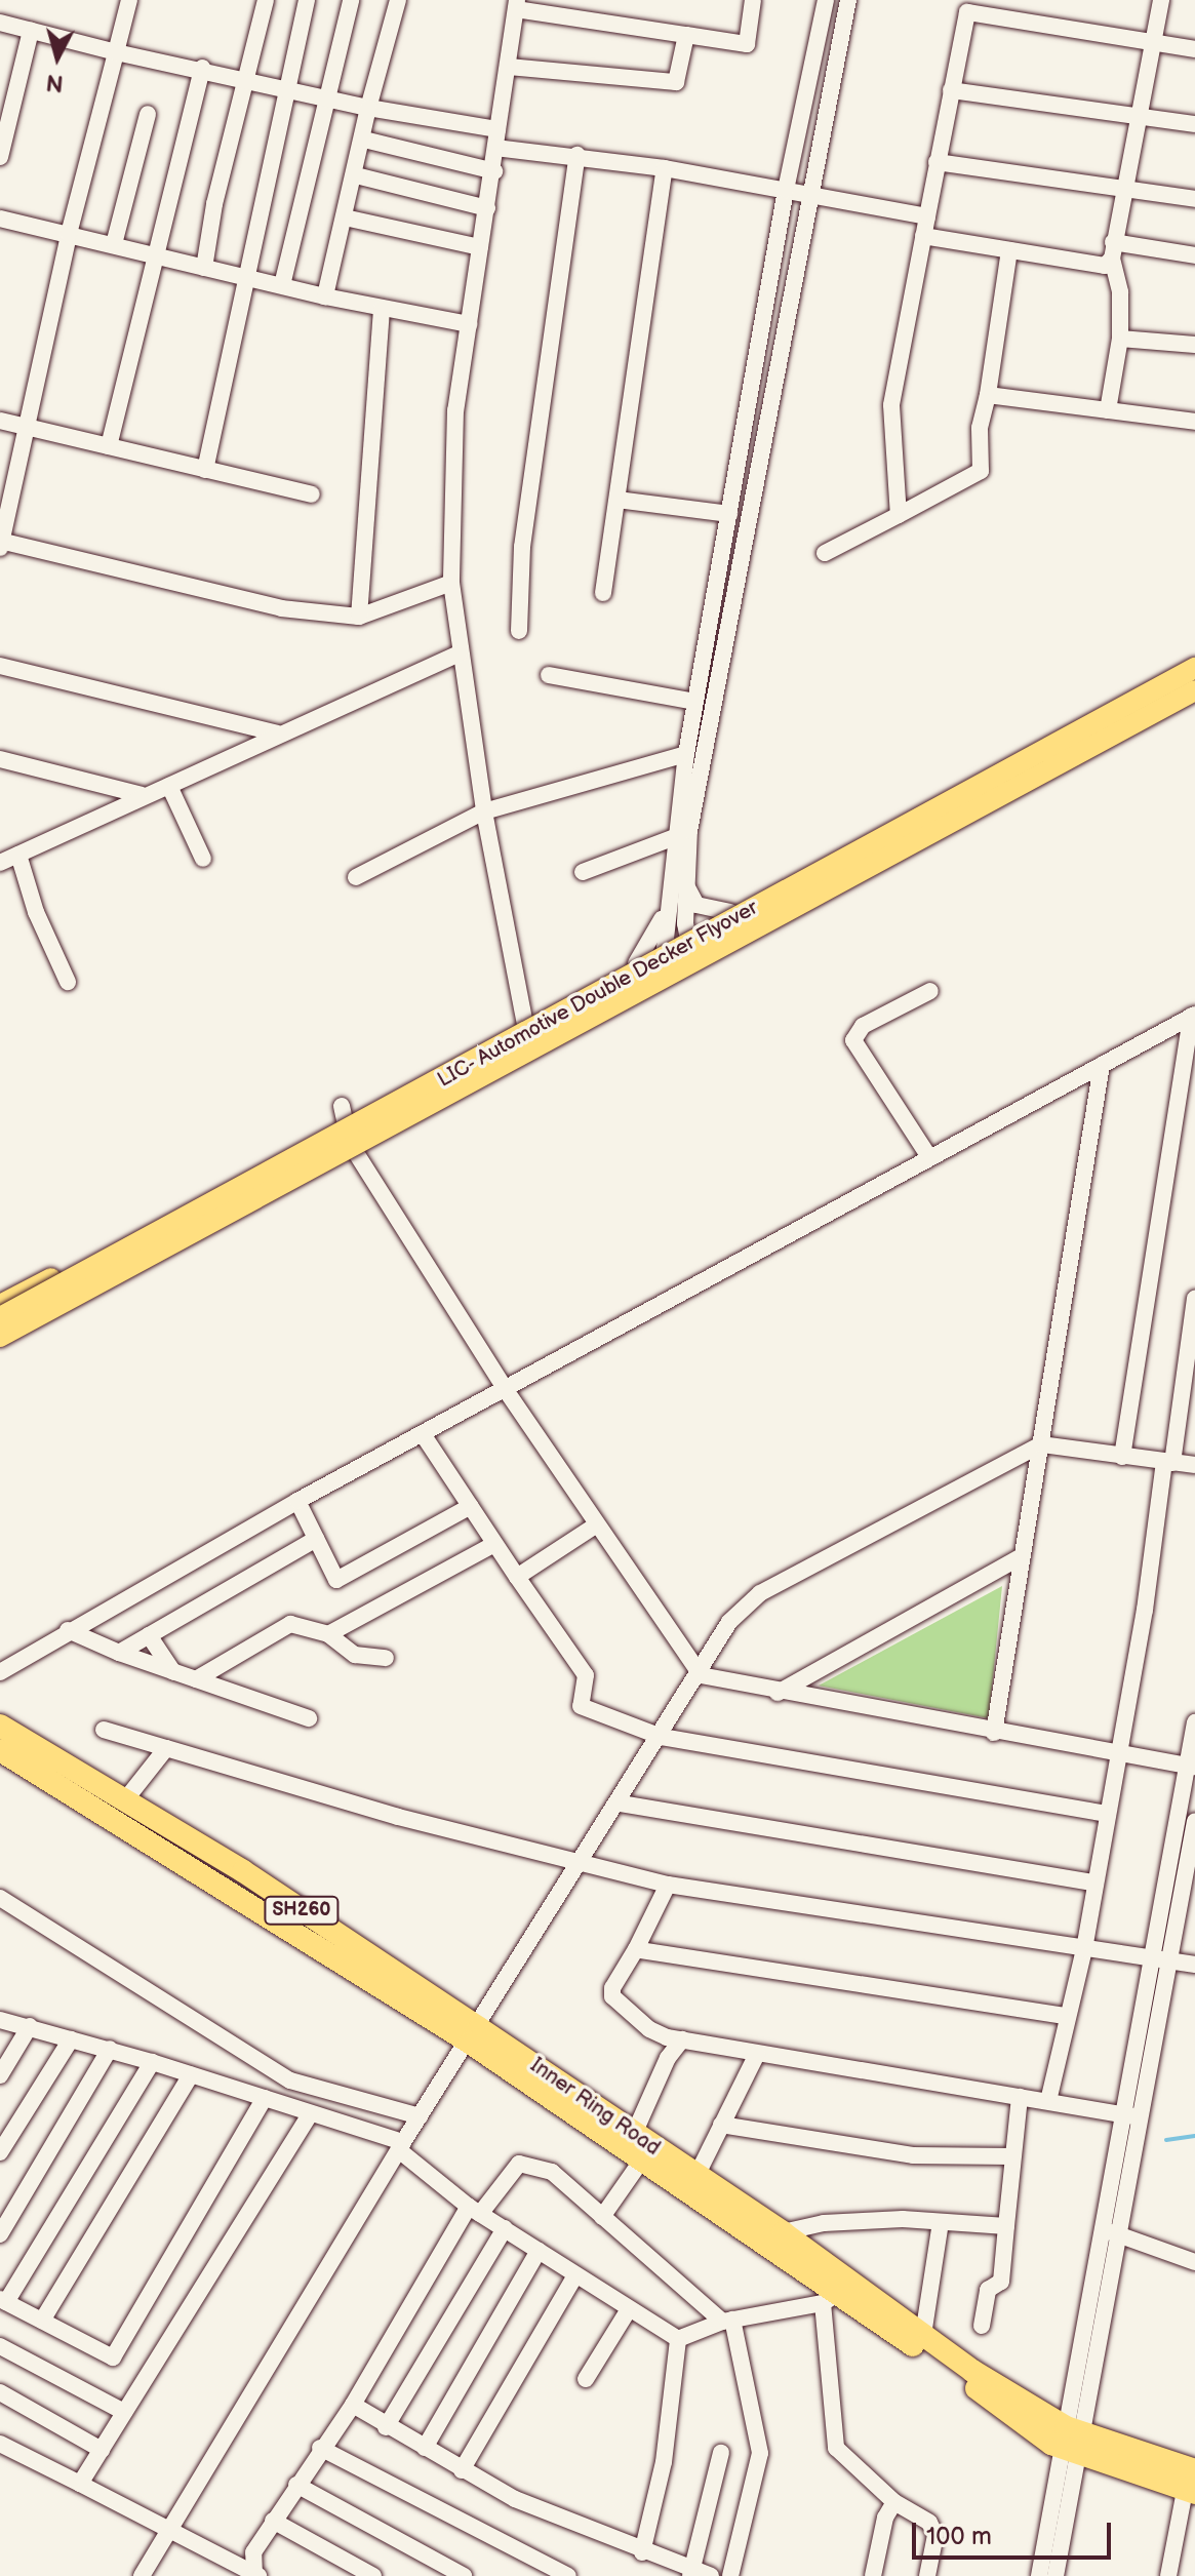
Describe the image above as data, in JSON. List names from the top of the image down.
{
  "streets": {
    "highway": ["SH260", "Inner Ring Road"],
    "main road": ["LIC- Automotive Double Decker Flyover"]
  },
  "scale_bar": "100 m",
  "north": "bottom"
}
